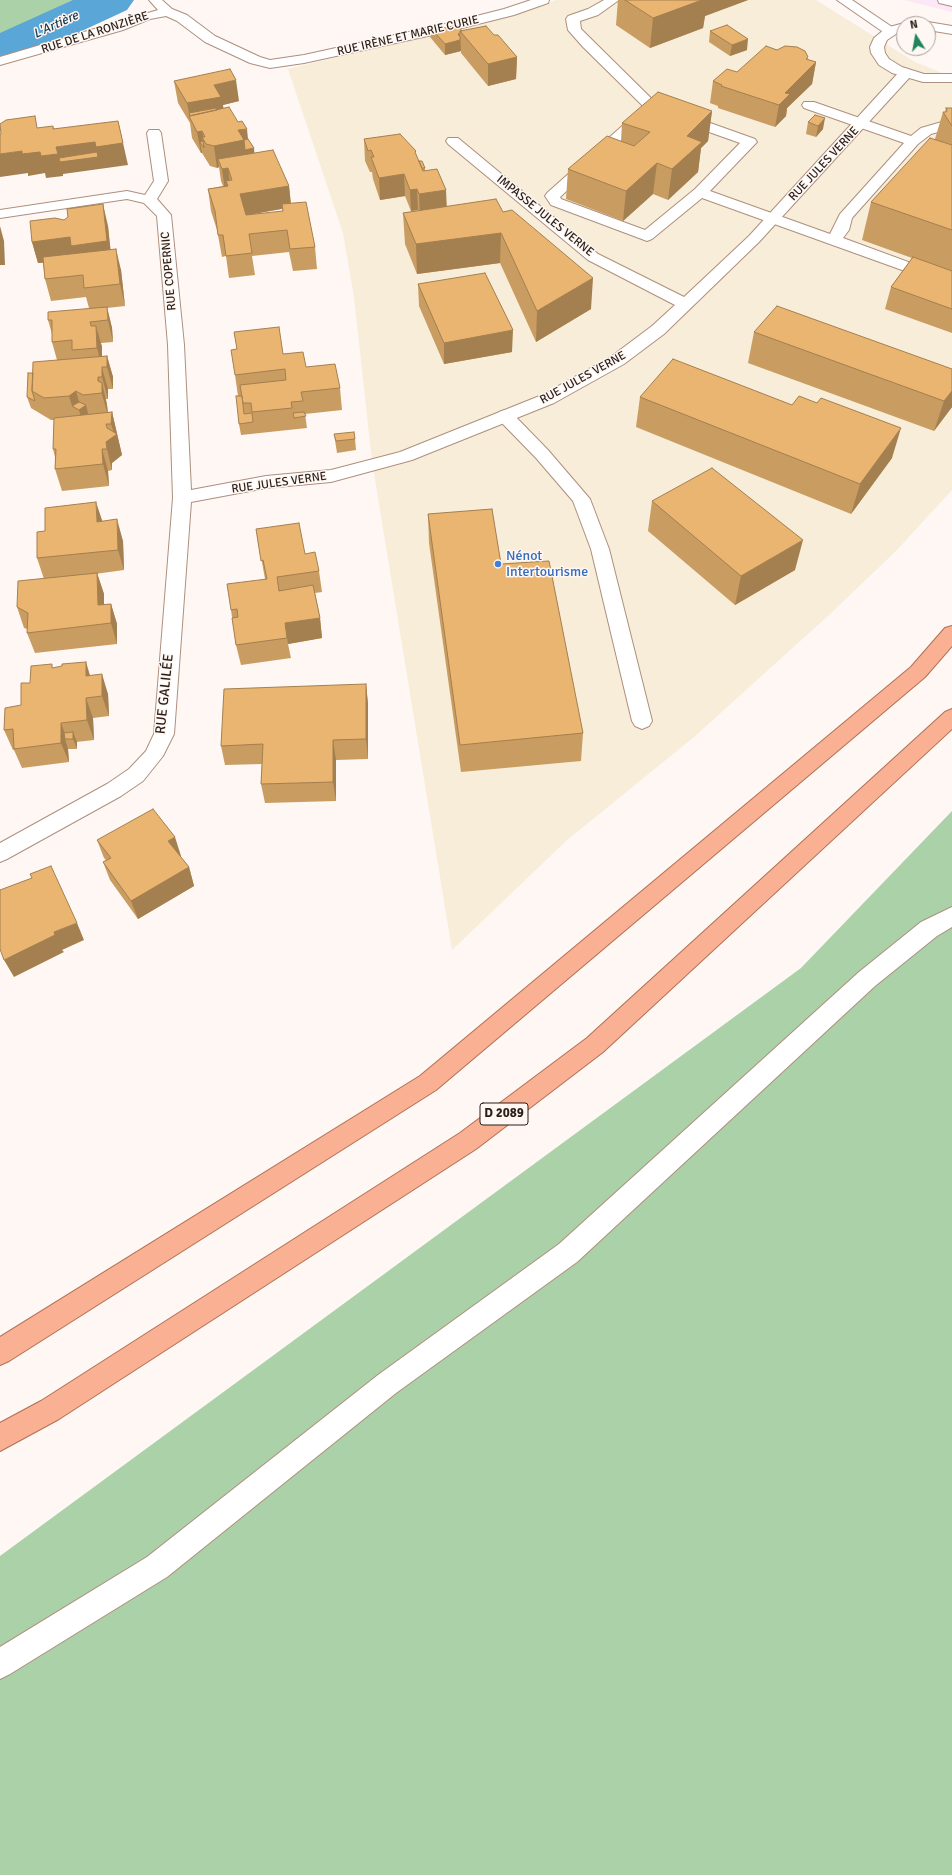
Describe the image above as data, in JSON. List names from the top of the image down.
{
  "streets": {
    "highway": ["D 2089"],
    "street": [
      "RUE DE LA RONZIÈRE",
      "RUE IRÈNE ET MARIE CURIE",
      "RUE JULES VERNE",
      "IMPASSE JULES VERNE",
      "RUE COPERNIC",
      "RUE GALILÉE"
    ]
  },
  "crossings": [
    ["RUE DE LA RONZIÈRE", "RUE IRÈNE ET MARIE CURIE"],
    ["RUE JULES VERNE", "IMPASSE JULES VERNE"],
    ["RUE JULES VERNE", "RUE COPERNIC"],
    ["RUE JULES VERNE", "RUE GALILÉE"],
    ["RUE COPERNIC", "RUE GALILÉE"]
  ],
  "water": ["L'Artière"],
  "places": ["Nénot Intertourisme"],
  "north": "top"
}
